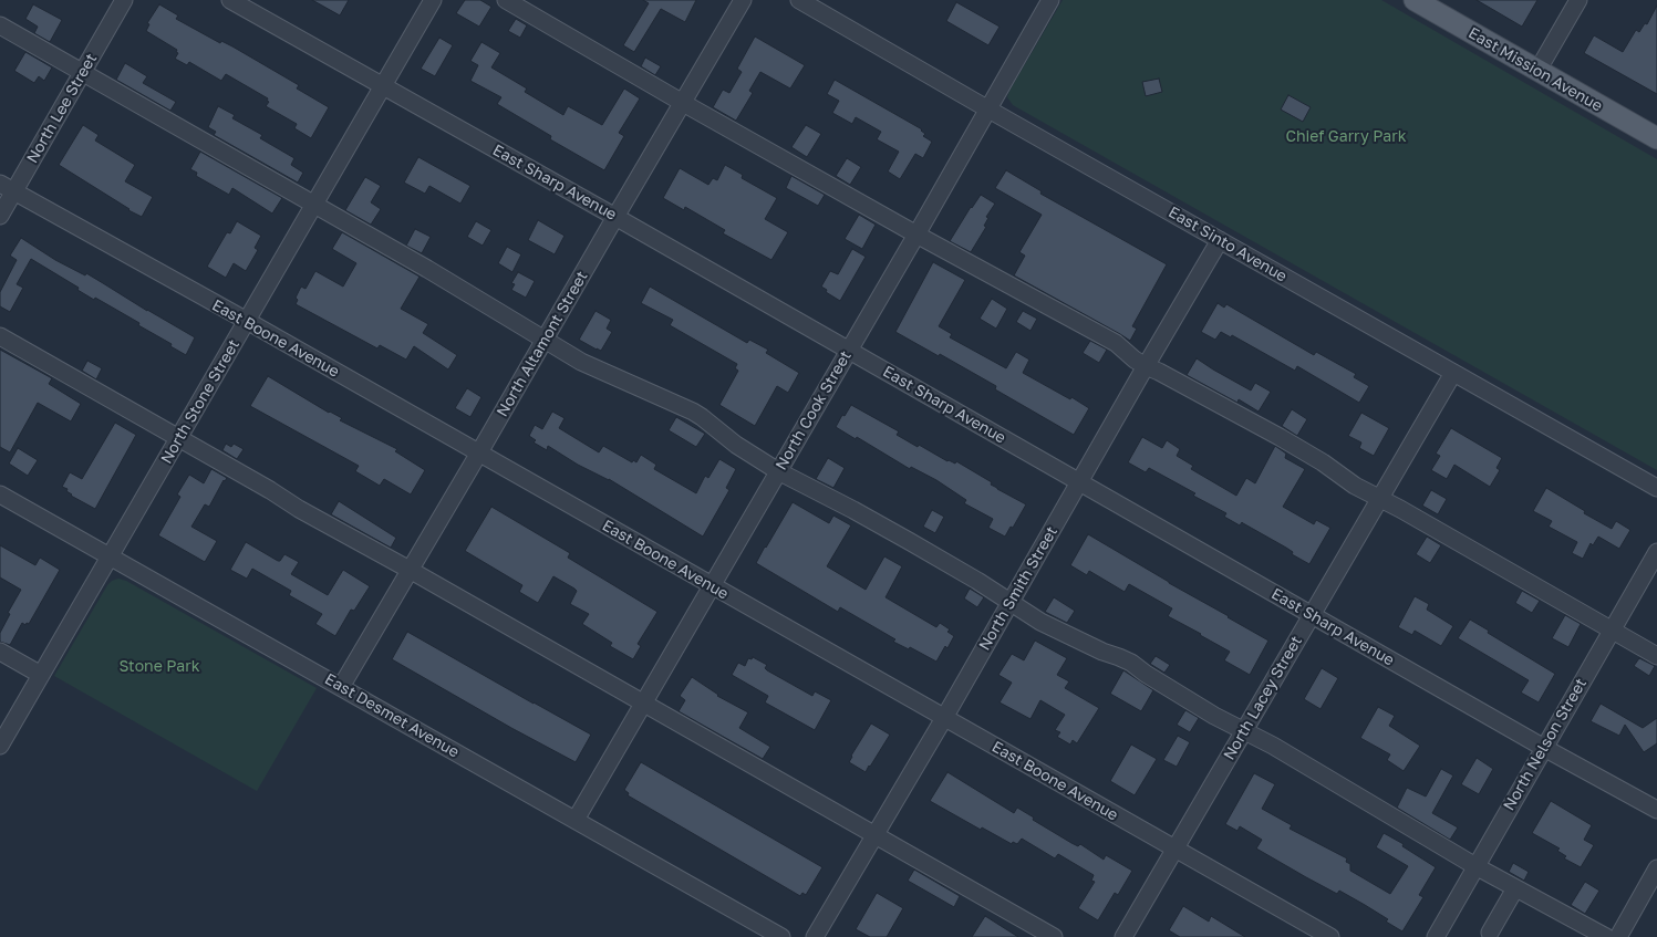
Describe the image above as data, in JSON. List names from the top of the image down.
{
  "streets": {
    "main road": ["East Mission Avenue"],
    "street": [
      "North Lee Street",
      "East Sharp Avenue",
      "East Sinto Avenue",
      "East Boone Avenue",
      "North Altamont Street",
      "North Stone Street",
      "North Cook Street",
      "North Smith Street",
      "North Lacey Street",
      "East Desmet Avenue",
      "North Nelson Street"
    ]
  },
  "crossings": [
    ["North Lee Street", "East Boone Avenue"],
    ["East Sharp Avenue", "North Altamont Street"],
    ["East Sharp Avenue", "North Stone Street"],
    ["East Sharp Avenue", "North Cook Street"],
    ["East Sharp Avenue", "North Smith Street"],
    ["East Sharp Avenue", "North Lacey Street"],
    ["East Sharp Avenue", "North Nelson Street"],
    ["East Sinto Avenue", "North Cook Street"],
    ["East Sinto Avenue", "North Smith Street"],
    ["East Sinto Avenue", "North Lacey Street"],
    ["East Boone Avenue", "North Altamont Street"],
    ["East Boone Avenue", "North Stone Street"],
    ["East Boone Avenue", "North Cook Street"],
    ["East Boone Avenue", "North Smith Street"],
    ["East Boone Avenue", "North Lacey Street"],
    ["North Altamont Street", "East Desmet Avenue"],
    ["North Stone Street", "East Desmet Avenue"],
    ["North Cook Street", "East Desmet Avenue"]
  ],
  "parks": ["Chief Garry Park", "Stone Park"]
}
